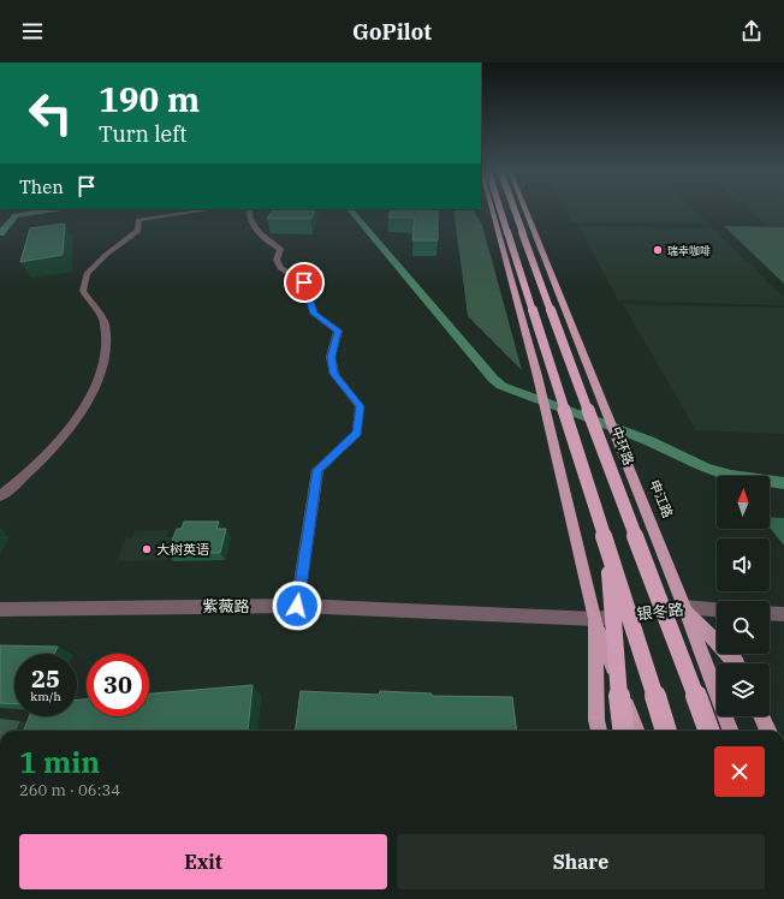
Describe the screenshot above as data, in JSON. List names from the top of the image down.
{
  "streets": {
    "highway": ["中环路"],
    "main road": ["申江路"],
    "street": ["紫薇路", "银冬路"]
  },
  "crossings": [
    ["申江路", "银冬路"],
    ["紫薇路", "银冬路"]
  ],
  "places": ["瑞幸咖啡", "大树英语"],
  "north": "top",
  "page": {
    "header": "GoPilot",
    "turn": ["190 m", "Turn left"],
    "then": "Then",
    "speed": "25 km/h",
    "limit": "30",
    "heading": ["1 min", "260 m · 06:34"],
    "buttons": ["Exit", "Share"]
  }
}
